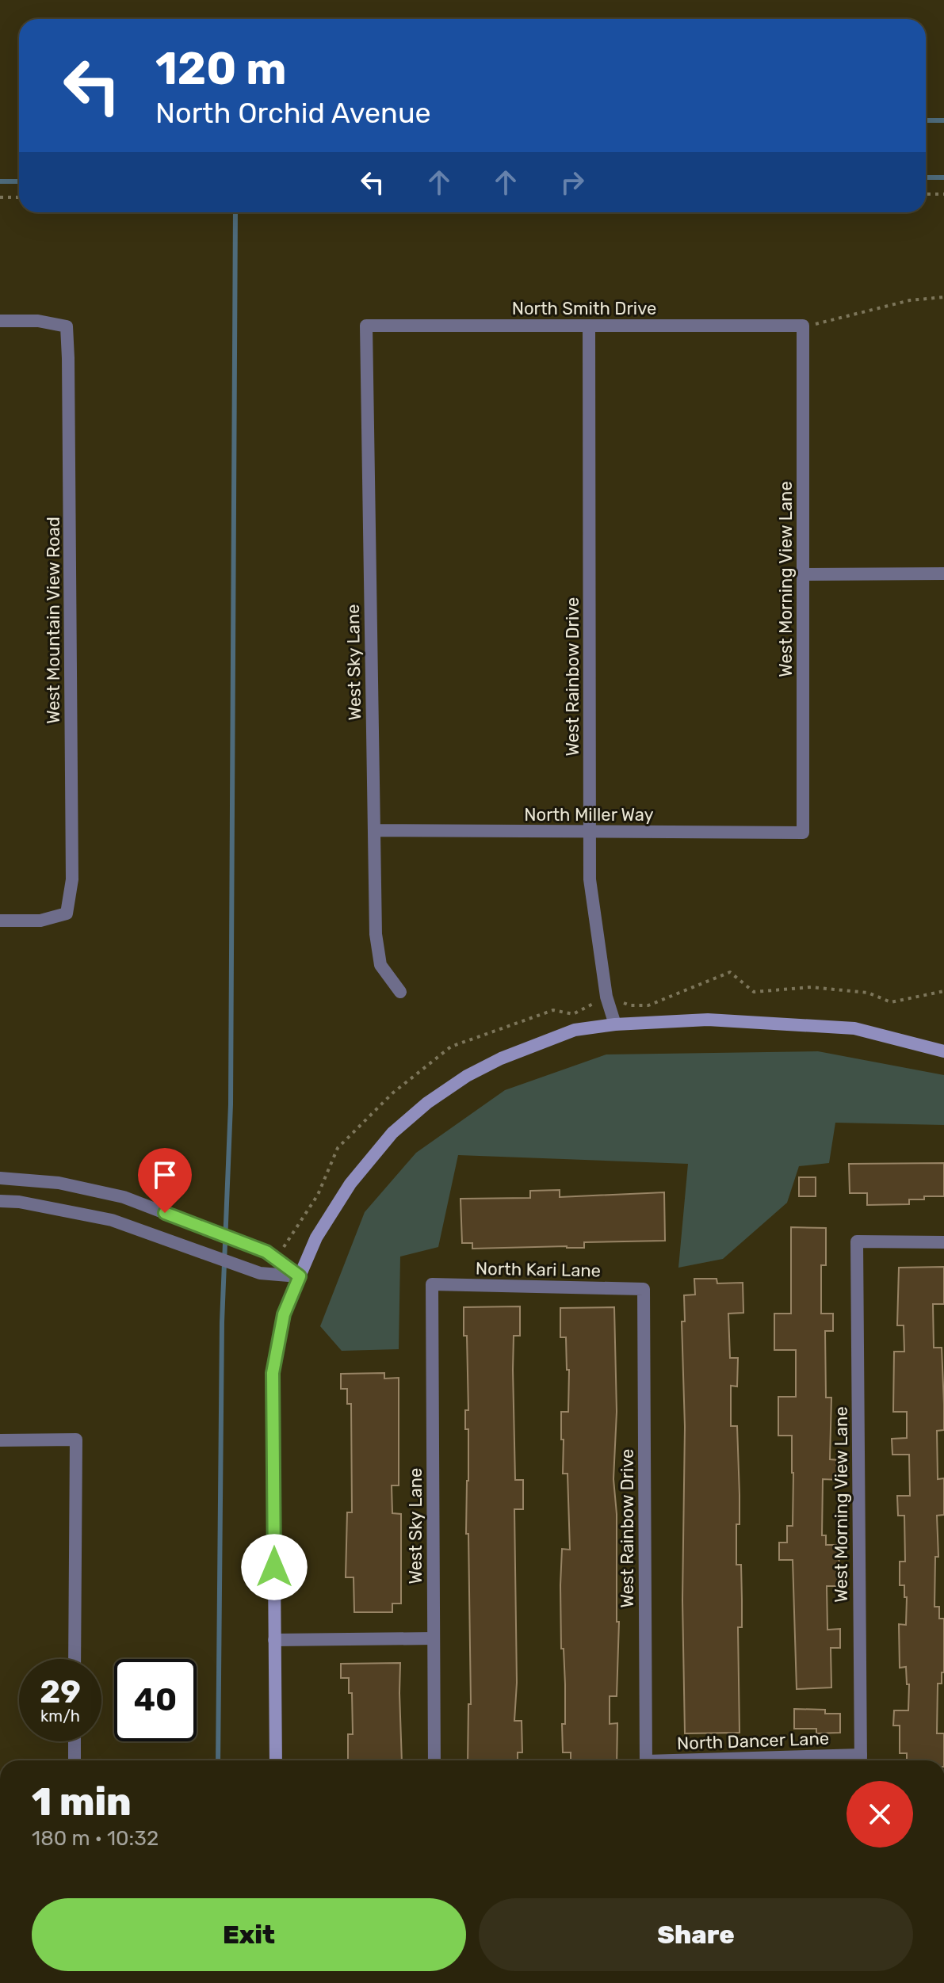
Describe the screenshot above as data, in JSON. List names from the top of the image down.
{
  "streets": {
    "street": [
      "North Smith Drive",
      "West Morning View Lane",
      "West Mountain View Road",
      "West Sky Lane",
      "West Rainbow Drive",
      "North Miller Way",
      "North Kari Lane"
    ]
  },
  "crossings": [
    ["North Smith Drive", "West Morning View Lane"],
    ["North Smith Drive", "West Sky Lane"],
    ["North Smith Drive", "West Rainbow Drive"],
    ["West Morning View Lane", "North Miller Way"],
    ["West Sky Lane", "North Miller Way"],
    ["West Sky Lane", "North Kari Lane"],
    ["West Rainbow Drive", "North Miller Way"],
    ["West Rainbow Drive", "North Kari Lane"]
  ],
  "page": {
    "turn": ["120 m", "North Orchid Avenue"],
    "speed": "29 km/h",
    "limit": "40",
    "heading": ["1 min", "180 m · 10:32"],
    "buttons": ["Exit", "Share"]
  }
}
